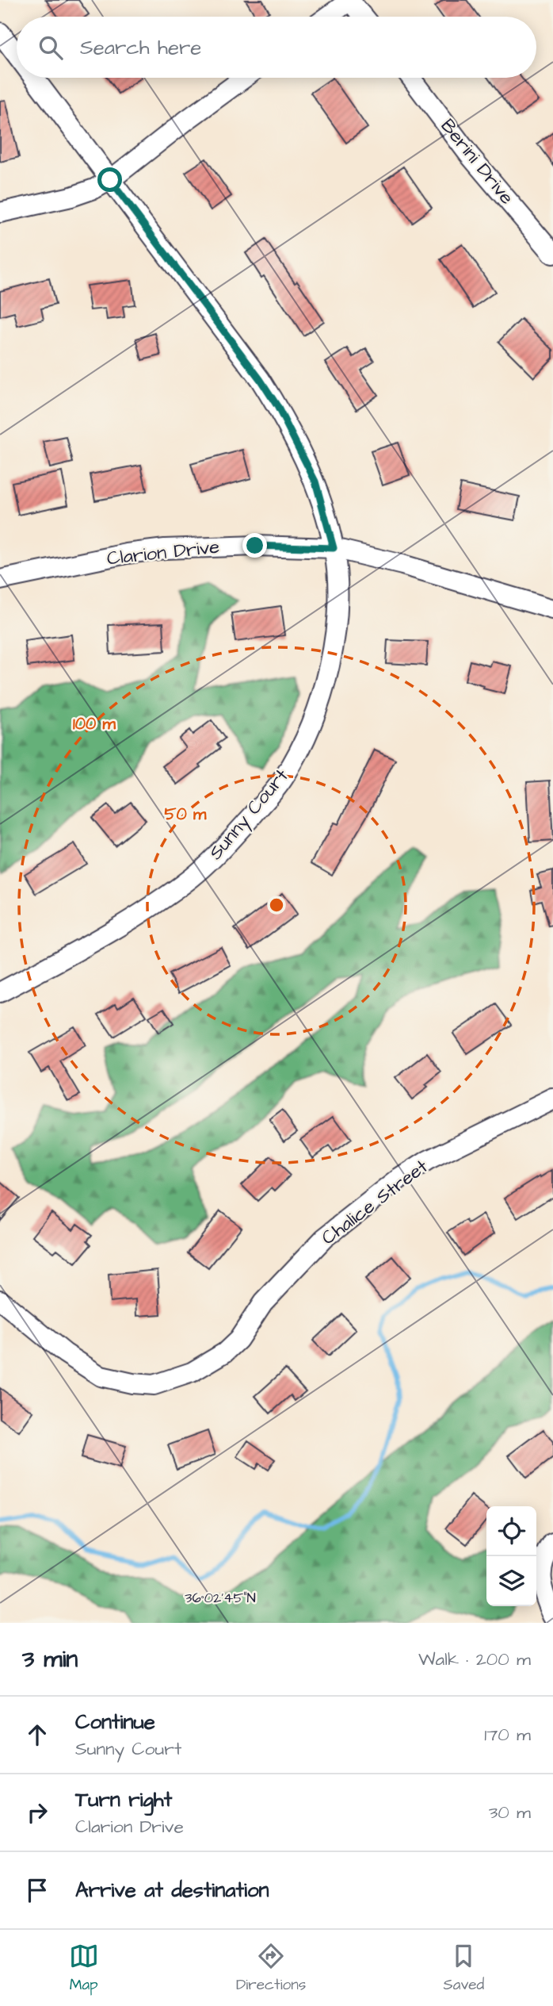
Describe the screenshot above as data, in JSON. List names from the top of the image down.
{
  "streets": {
    "street": [
      "Berini Drive",
      "Clarion Drive",
      "Sunny Court",
      "Chalice Street"
    ]
  },
  "crossings": [
    ["Clarion Drive", "Sunny Court"]
  ],
  "page": {
    "search": "Search here",
    "heading": ["3 min", "Walk · 200 m"],
    "list": [
      ["Continue", "Sunny Court", "170 m"],
      ["Turn right", "Clarion Drive", "30 m"],
      "Arrive at destination"
    ],
    "nav": ["Map", "Directions", "Saved"]
  },
  "coordinates": ["36°02'45\"N"],
  "rings": ["100 m", "50 m"]
}
